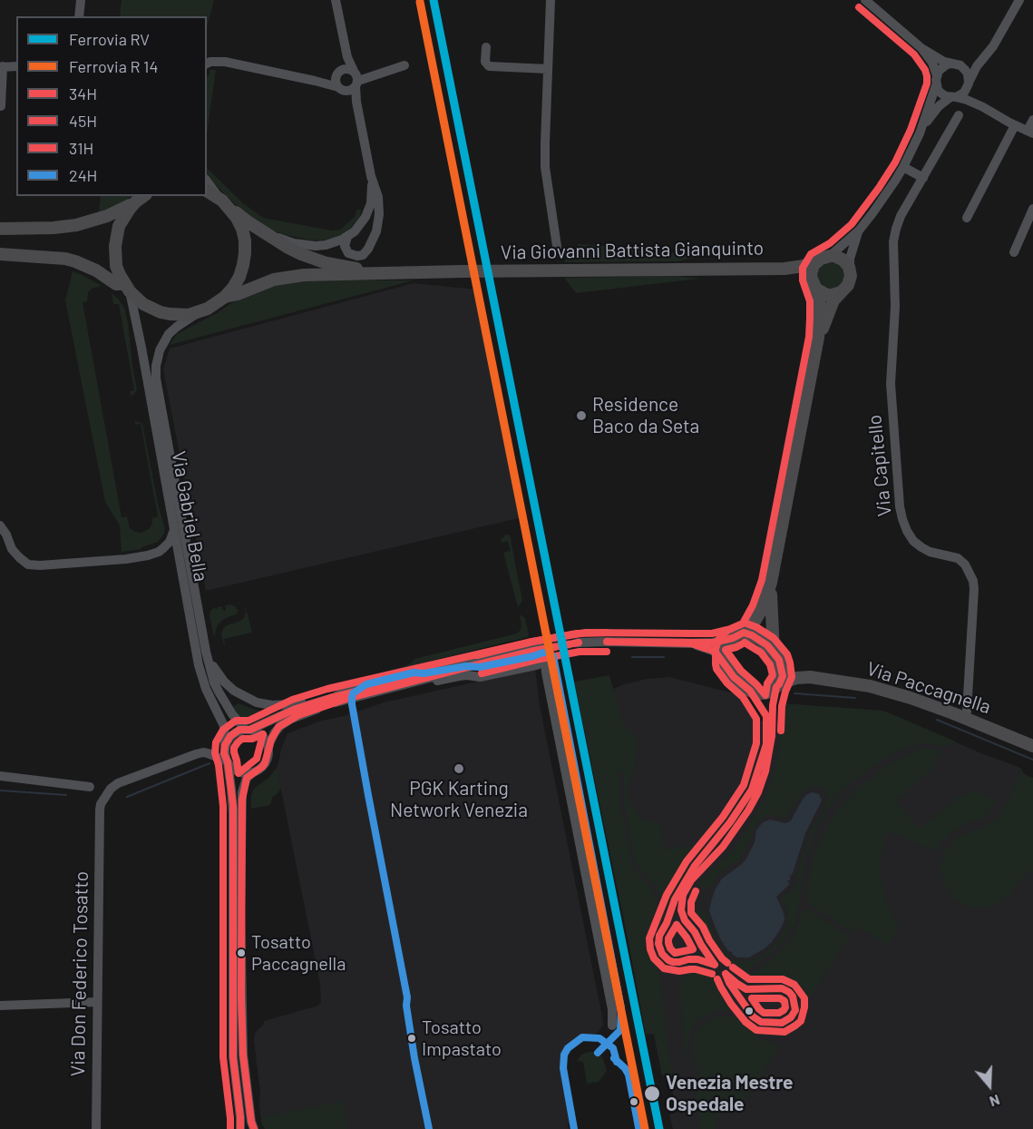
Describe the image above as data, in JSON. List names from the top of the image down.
{
  "streets": {
    "main road": ["Via Giovanni Battista Gianquinto", "Via Paccagnella"],
    "street": ["Via Capitello", "Via Gabriel Bella", "Via Don Federico Tosatto"]
  },
  "crossings": [
    ["Via Capitello", "Via Paccagnella"],
    ["Via Gabriel Bella", "Via Don Federico Tosatto"]
  ],
  "places": [
    "Residence Baco da Seta",
    "PGK Karting Network Venezia",
    "Tosatto Paccagnella",
    "Tosatto Impastato",
    "Venezia Mestre Ospedale"
  ],
  "lines": [
    "rail line RV",
    "transit line 31H",
    "transit line 34H",
    "transit line 45H",
    "transit line 24H"
  ],
  "legend": [
    "Ferrovia RV",
    "Ferrovia R 14",
    "34H",
    "45H",
    "31H",
    "24H"
  ],
  "north": "bottom"
}
